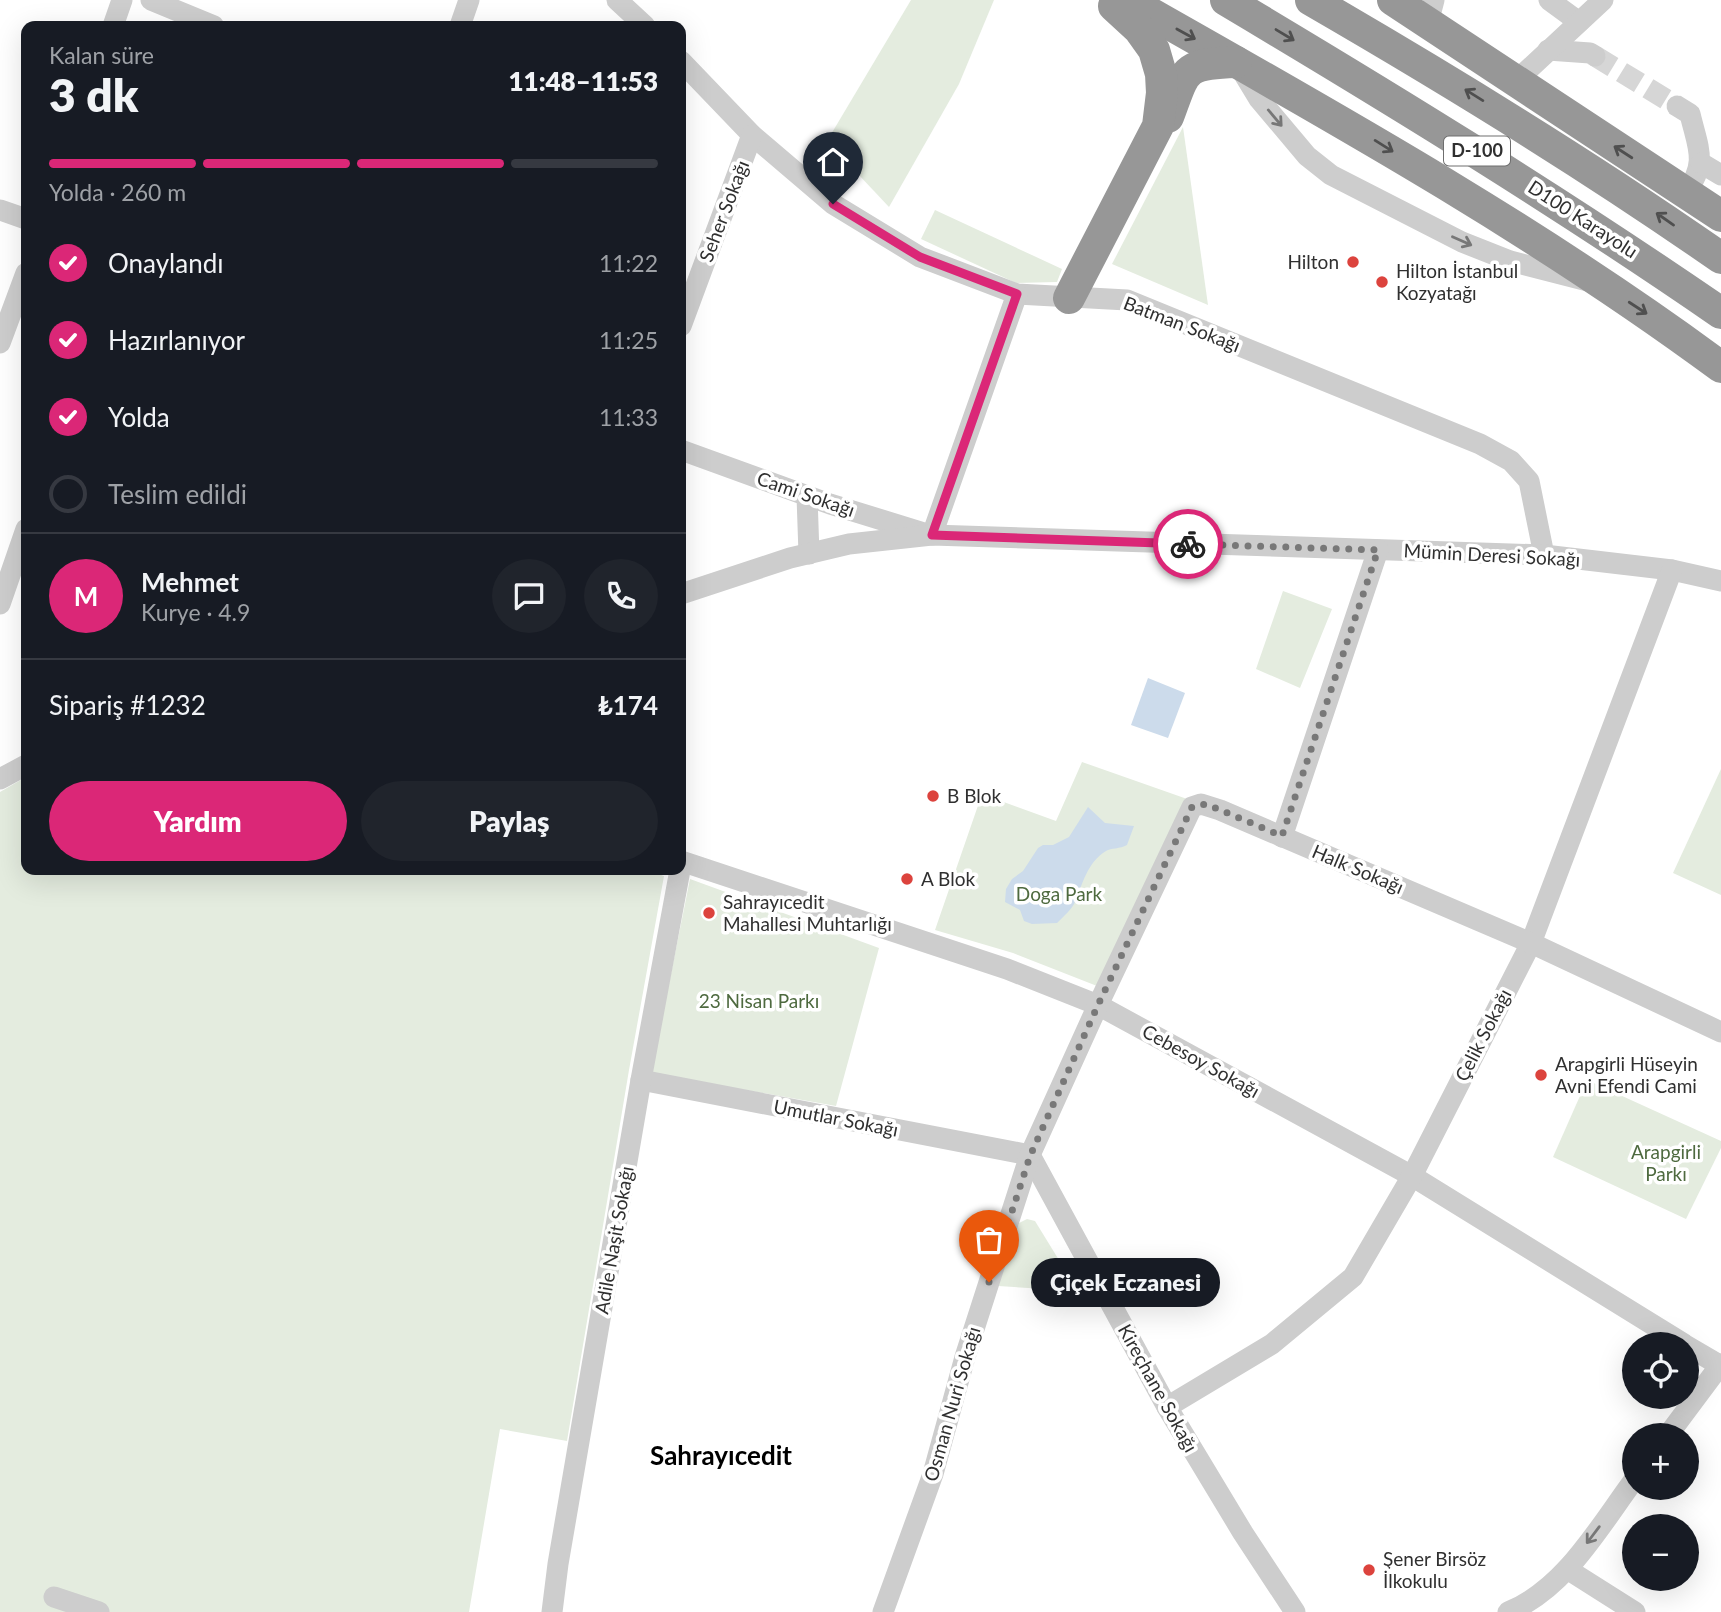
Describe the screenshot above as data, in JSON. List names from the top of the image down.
{
  "streets": {
    "highway": ["D-100", "D100 Karayolu"],
    "street": [
      "Seher Sokağı",
      "Batman Sokağı",
      "Cami Sokağı",
      "Mümin Deresi Sokağı",
      "Halk Sokağı",
      "Çelik Sokağı",
      "Cebesoy Sokağı",
      "Umutlar Sokağı",
      "Adile Naşit Sokağı",
      "Kireçhane Sokağı",
      "Osman Nuri Sokağı"
    ]
  },
  "crossings": [
    ["Seher Sokağı", "Batman Sokağı"],
    ["Batman Sokağı", "Mümin Deresi Sokağı"],
    ["Cami Sokağı", "Mümin Deresi Sokağı"],
    ["Mümin Deresi Sokağı", "Çelik Sokağı"],
    ["Halk Sokağı", "Çelik Sokağı"],
    ["Halk Sokağı", "Cebesoy Sokağı"],
    ["Çelik Sokağı", "Cebesoy Sokağı"],
    ["Çelik Sokağı", "Kireçhane Sokağı"],
    ["Umutlar Sokağı", "Adile Naşit Sokağı"],
    ["Umutlar Sokağı", "Kireçhane Sokağı"],
    ["Umutlar Sokağı", "Osman Nuri Sokağı"],
    ["Kireçhane Sokağı", "Osman Nuri Sokağı"]
  ],
  "districts": ["Sahrayıcedit"],
  "parks": ["Doga Park", "23 Nisan Parkı", "Arapgirli Parkı"],
  "places": [
    "Hilton",
    "Hilton İstanbul Kozyatağı",
    "B Blok",
    "A Blok",
    "Sahrayıcedit Mahallesi Muhtarlığı",
    "Arapgirli Hüseyin Avni Efendi Cami",
    "Çiçek Eczanesi",
    "Şener Birsöz İlkokulu"
  ],
  "page": {
    "heading": ["3 dk", "Kalan süre", "11:48–11:53"],
    "panel": [
      "Mehmet",
      "Kurye · 4.9",
      "Sipariş #1232",
      "₺174"
    ],
    "bar": "Yolda · 260 m",
    "list": [
      ["Onaylandı", "11:22"],
      ["Hazırlanıyor", "11:25"],
      ["Yolda", "11:33"],
      "Teslim edildi"
    ],
    "round": "M",
    "buttons": ["Yardım", "Paylaş"],
    "bubble": "Çiçek Eczanesi",
    "map_buttons": ["+", "−"]
  }
}
